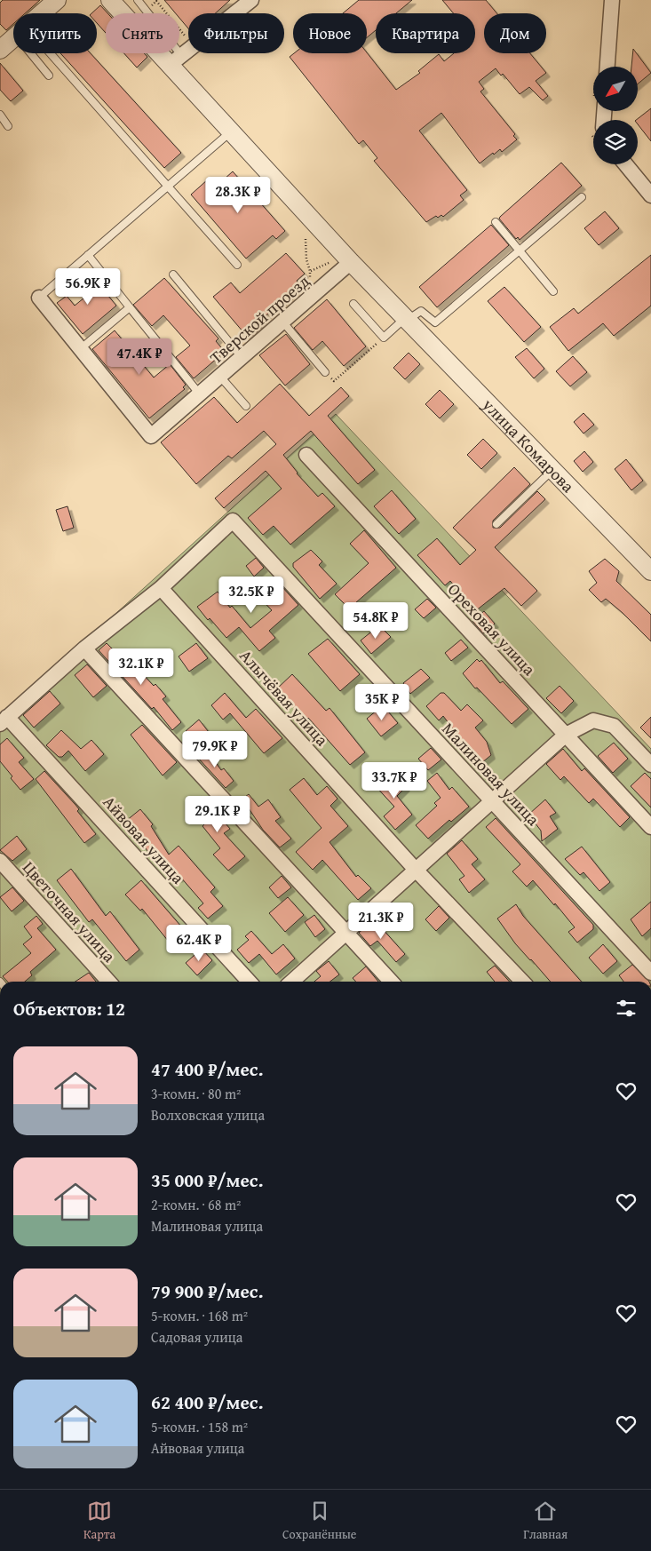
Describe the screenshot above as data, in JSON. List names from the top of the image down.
{
  "streets": {
    "street": [
      "Тверской проезд",
      "улица Комарова",
      "Ореховая улица",
      "Алычёвая улица",
      "Малиновая улица",
      "Айвовая улица",
      "Цветочная улица"
    ]
  },
  "crossings": [
    ["Тверской проезд", "улица Комарова"],
    ["Алычёвая улица", "Малиновая улица"]
  ],
  "north": "bottom left",
  "page": {
    "chip": [
      "Купить",
      "Снять",
      "Фильтры",
      "Новое",
      "Квартира",
      "Дом"
    ],
    "price": [
      "28.3K ₽",
      "56.9K ₽",
      "47.4K ₽",
      "32.5K ₽",
      "54.8K ₽",
      "32.1K ₽",
      "35K ₽",
      "79.9K ₽",
      "33.7K ₽",
      "29.1K ₽",
      "21.3K ₽",
      "62.4K ₽"
    ],
    "heading": "Объектов: 12",
    "list": [
      {
        "name": "47 400 ₽/мес.",
        "note": "3-комн. · 80 m² · Волховская улица"
      },
      {
        "name": "35 000 ₽/мес.",
        "note": "2-комн. · 68 m² · Малиновая улица"
      },
      {
        "name": "79 900 ₽/мес.",
        "note": "5-комн. · 168 m² · Садовая улица"
      },
      {
        "name": "62 400 ₽/мес.",
        "note": "5-комн. · 158 m² · Айвовая улица"
      }
    ],
    "tabs": ["Карта", "Сохранённые", "Главная"]
  }
}
